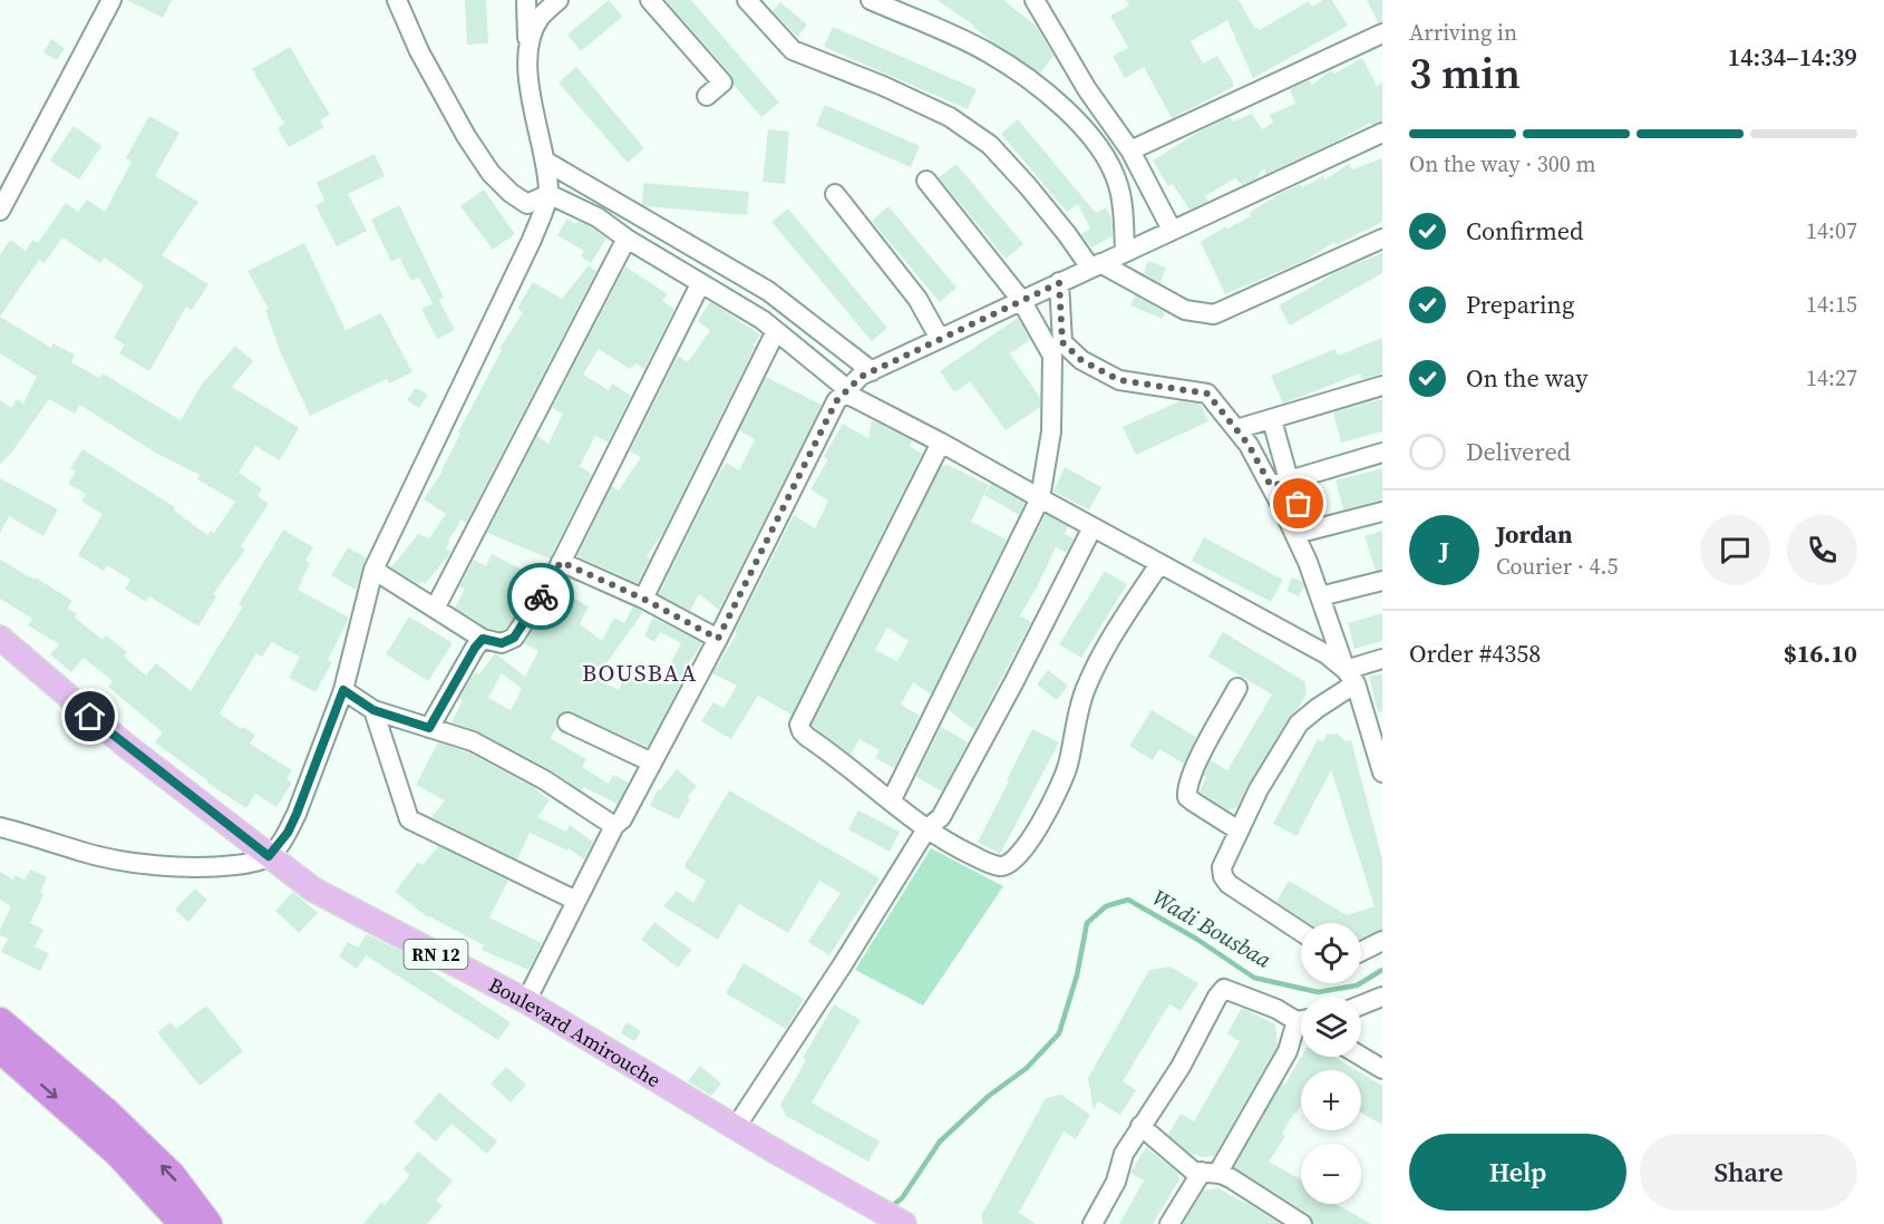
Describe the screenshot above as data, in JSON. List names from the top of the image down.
{
  "streets": {
    "main road": ["RN 12", "Boulevard Amirouche"]
  },
  "districts": ["BOUSBAA"],
  "water": ["Wadi Bousbaa"],
  "page": {
    "heading": ["3 min", "Arriving in", "14:34–14:39"],
    "panel": [
      "Jordan",
      "Courier · 4.5",
      "Order #4358",
      "$16.10"
    ],
    "bar": "On the way · 300 m",
    "list": [
      ["Confirmed", "14:07"],
      ["Preparing", "14:15"],
      ["On the way", "14:27"],
      "Delivered"
    ],
    "round": "J",
    "map_buttons": ["+", "−"],
    "buttons": ["Help", "Share"]
  }
}
